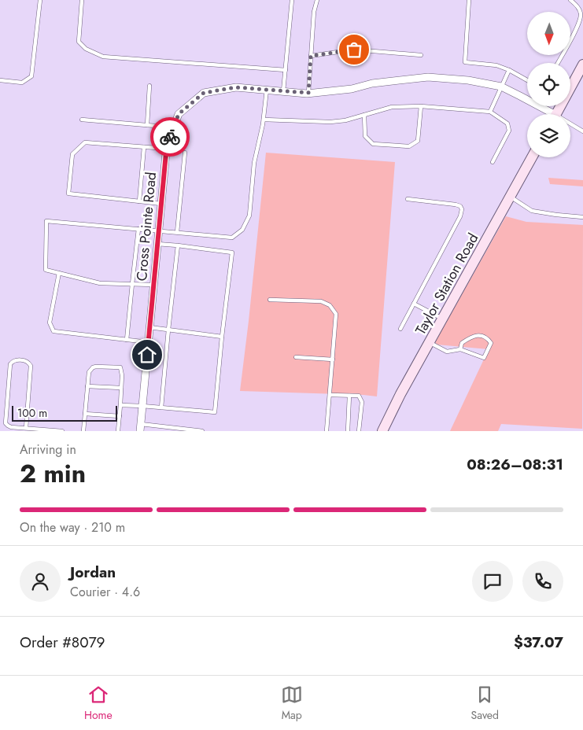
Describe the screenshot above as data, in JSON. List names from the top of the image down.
{
  "streets": {
    "main road": ["Taylor Station Road"],
    "street": ["Cross Pointe Road"]
  },
  "scale_bar": "100 m",
  "north": "bottom",
  "page": {
    "scale": "100 m",
    "heading": ["2 min", "Arriving in", "08:26–08:31"],
    "panel": [
      "Jordan",
      "Courier · 4.6",
      "Order #8079",
      "$37.07"
    ],
    "bar": "On the way · 210 m",
    "tabs": ["Home", "Map", "Saved"]
  }
}
